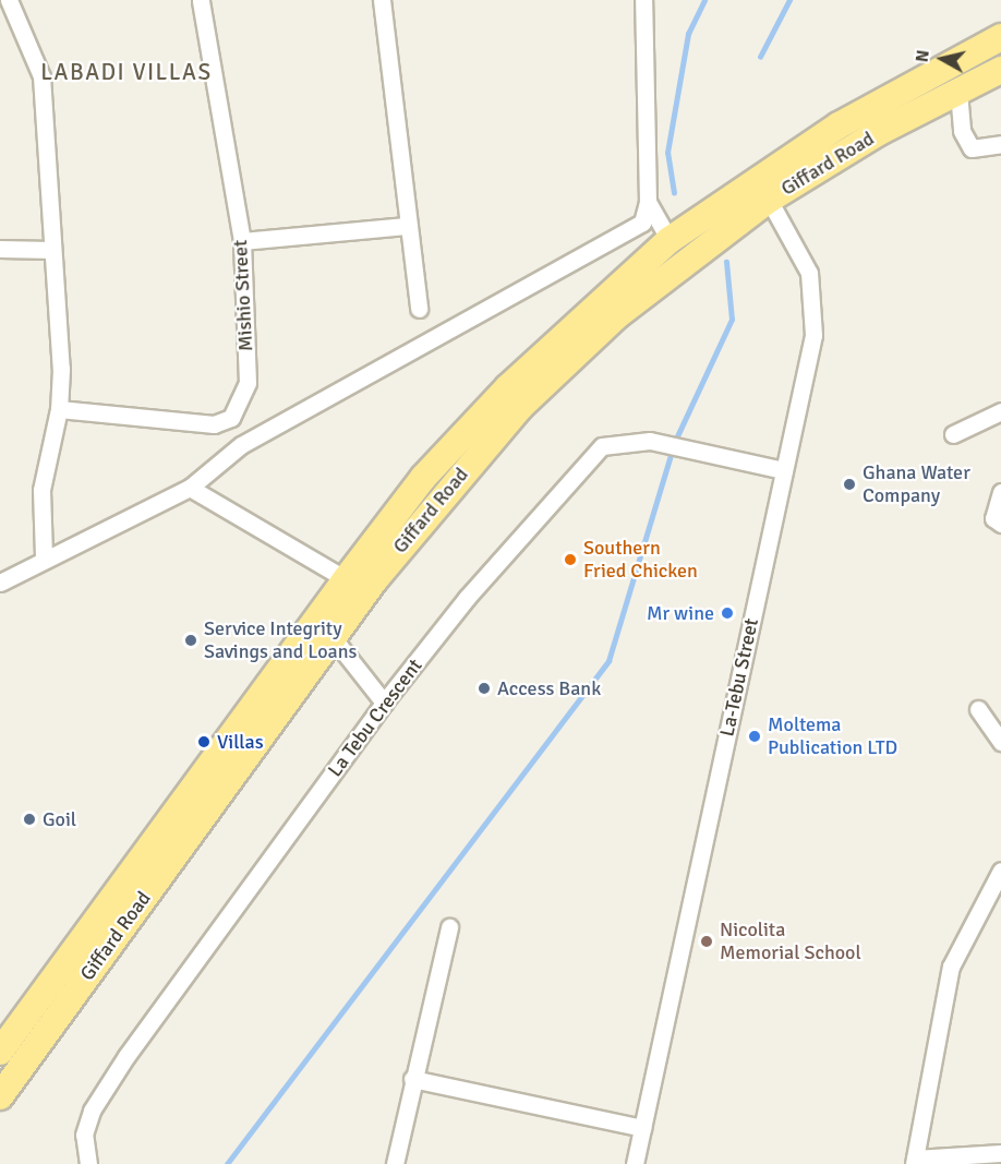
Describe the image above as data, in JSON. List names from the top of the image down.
{
  "streets": {
    "main road": ["Giffard Road"],
    "street": ["Mishio Street", "La-Tebu Street", "La Tebu Crescent"]
  },
  "crossings": [
    ["Giffard Road", "La-Tebu Street"],
    ["La-Tebu Street", "La Tebu Crescent"]
  ],
  "districts": ["LABADI VILLAS"],
  "places": [
    "Ghana Water Company",
    "Southern Fried Chicken",
    "Mr wine",
    "Service Integrity Savings and Loans",
    "Access Bank",
    "Moltema Publication LTD",
    "Villas",
    "Goil",
    "Nicolita Memorial School"
  ],
  "north": "left"
}
